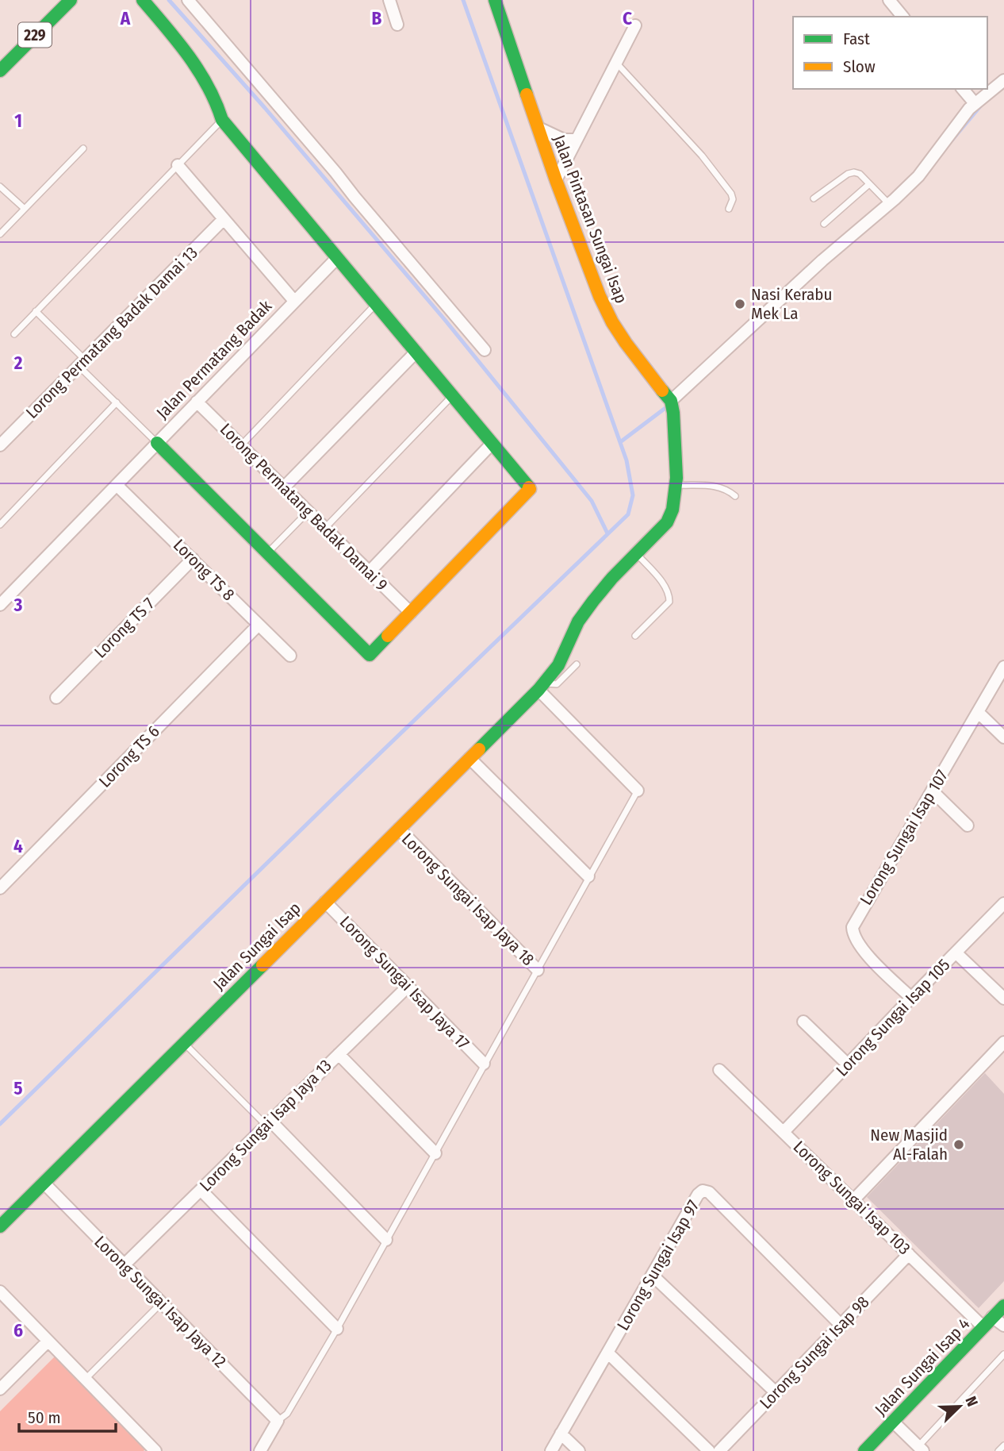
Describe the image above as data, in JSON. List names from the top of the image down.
{
  "streets": {
    "street": [
      "229",
      "Jalan Pintasan Sungai Isap",
      "Lorong Permatang Badak Damai 13",
      "Jalan Permatang Badak",
      "Lorong Permatang Badak Damai 9",
      "Lorong TS 8",
      "Lorong TS 7",
      "Lorong TS 6",
      "Lorong Sungai Isap 107",
      "Lorong Sungai Isap Jaya 18",
      "Jalan Sungai Isap",
      "Lorong Sungai Isap Jaya 17",
      "Lorong Sungai Isap 105",
      "Lorong Sungai Isap Jaya 13",
      "Lorong Sungai Isap 103",
      "Lorong Sungai Isap 97",
      "Lorong Sungai Isap Jaya 12",
      "Lorong Sungai Isap 98",
      "Jalan Sungai Isap 4"
    ]
  },
  "crossings": [
    ["Jalan Permatang Badak", "Lorong Permatang Badak Damai 9"],
    ["Jalan Permatang Badak", "Lorong TS 8"],
    ["Lorong TS 8", "Lorong TS 7"],
    ["Lorong TS 8", "Lorong TS 6"],
    ["Lorong Sungai Isap 107", "Lorong Sungai Isap 105"],
    ["Lorong Sungai Isap Jaya 18", "Jalan Sungai Isap"],
    ["Jalan Sungai Isap", "Lorong Sungai Isap Jaya 17"],
    ["Jalan Sungai Isap", "Lorong Sungai Isap Jaya 12"],
    ["Lorong Sungai Isap Jaya 17", "Lorong Sungai Isap Jaya 13"],
    ["Lorong Sungai Isap 105", "Lorong Sungai Isap 103"],
    ["Lorong Sungai Isap Jaya 13", "Lorong Sungai Isap Jaya 12"],
    ["Lorong Sungai Isap 103", "Lorong Sungai Isap 98"],
    ["Lorong Sungai Isap 103", "Jalan Sungai Isap 4"],
    ["Lorong Sungai Isap 97", "Lorong Sungai Isap 98"]
  ],
  "places": ["Nasi Kerabu Mek La", "New Masjid Al-Falah"],
  "legend": ["Fast", "Slow"],
  "scale_bar": "50 m",
  "north": "top right",
  "grid": {
    "columns": ["A", "B", "C"],
    "rows": [
      "1",
      "2",
      "3",
      "4",
      "5",
      "6"
    ]
  }
}
